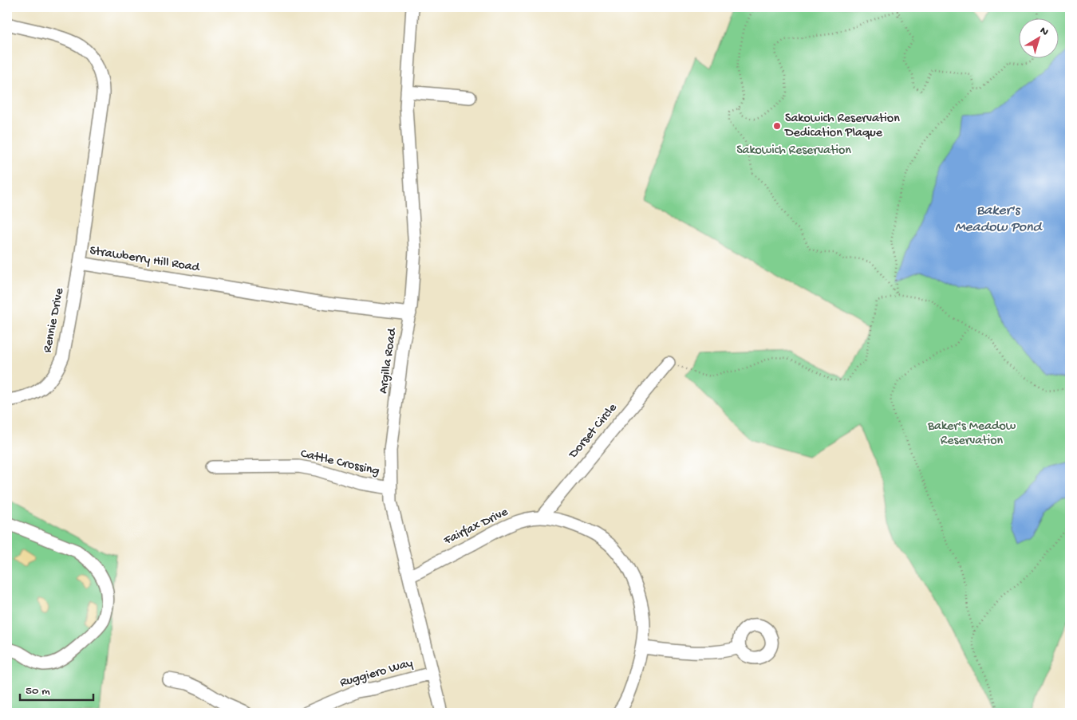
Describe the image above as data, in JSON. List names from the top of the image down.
{
  "streets": {
    "street": [
      "Strawberry Hill Road",
      "Rennie Drive",
      "Argilla Road",
      "Dorset Circle",
      "Cattle Crossing",
      "Fairfax Drive",
      "Ruggiero Way"
    ]
  },
  "crossings": [
    ["Strawberry Hill Road", "Rennie Drive"],
    ["Strawberry Hill Road", "Argilla Road"],
    ["Argilla Road", "Cattle Crossing"],
    ["Argilla Road", "Fairfax Drive"],
    ["Argilla Road", "Ruggiero Way"],
    ["Dorset Circle", "Fairfax Drive"]
  ],
  "water": ["Baker's Meadow Pond"],
  "parks": ["Sakowich Reservation", "Baker's Meadow Reservation"],
  "places": ["Sakowich Reservation Dedication Plaque"],
  "scale_bar": "50 m",
  "north": "top right"
}
